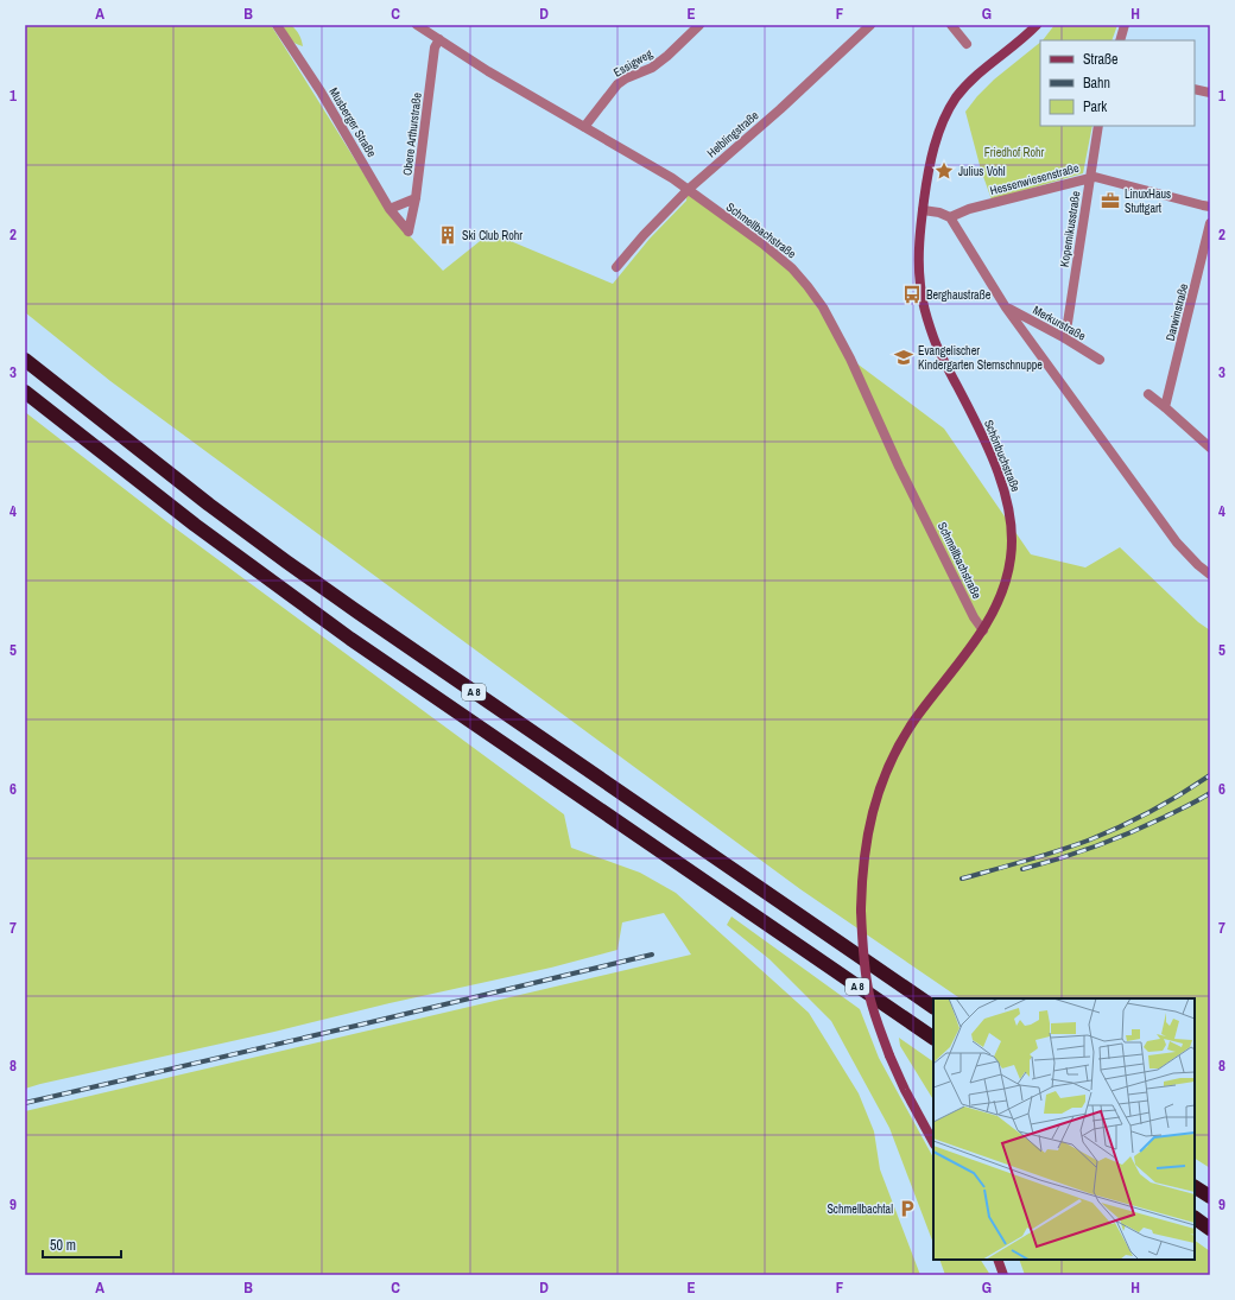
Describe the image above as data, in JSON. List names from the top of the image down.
{
  "streets": {
    "highway": ["A 8"],
    "main road": ["Schönbuchstraße"],
    "street": [
      "Essigweg",
      "Musberger Straße",
      "Obere Arthurstraße",
      "Helblingstraße",
      "Hessenwiesenstraße",
      "Kopernikusstraße",
      "Schmellbachstraße",
      "Darwinstraße",
      "Merkurstraße"
    ]
  },
  "crossings": [
    ["Essigweg", "Schmellbachstraße"],
    ["Musberger Straße", "Obere Arthurstraße"],
    ["Obere Arthurstraße", "Schmellbachstraße"],
    ["Helblingstraße", "Schmellbachstraße"],
    ["Hessenwiesenstraße", "Kopernikusstraße"],
    ["Kopernikusstraße", "Merkurstraße"],
    ["Schmellbachstraße", "Schönbuchstraße"]
  ],
  "parks": ["Friedhof Rohr"],
  "places": {
    "place": ["Julius Vohl"],
    "office": ["LinuxHaus Stuttgart"],
    "building": ["Ski Club Rohr"],
    "bus stop": ["Berghaustraße"],
    "school or university": ["Evangelischer Kindergarten Sternschnuppe"],
    "parking": ["Schmellbachtal"]
  },
  "legend": ["Straße", "Bahn", "Park"],
  "scale_bar": "50 m",
  "grid": {
    "columns": [
      "A",
      "B",
      "C",
      "D",
      "E",
      "F",
      "G",
      "H"
    ],
    "rows": [
      "1",
      "2",
      "3",
      "4",
      "5",
      "6",
      "7",
      "8",
      "9"
    ]
  }
}
